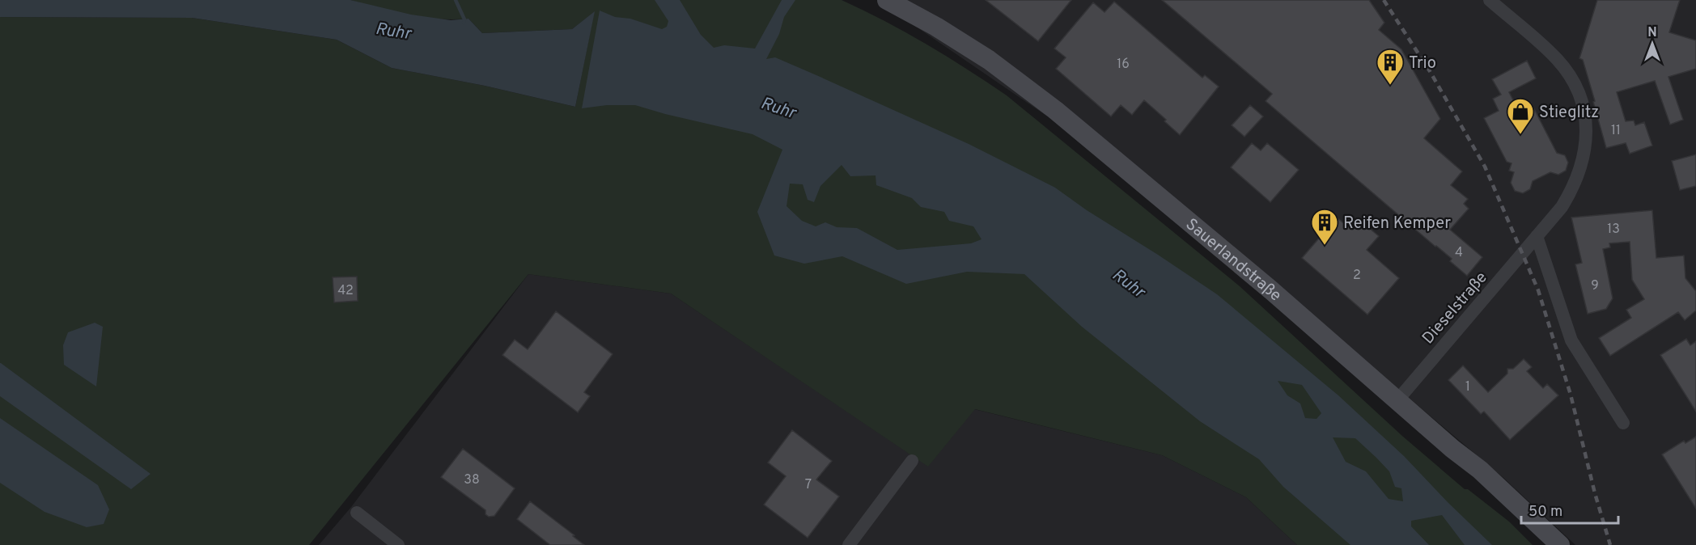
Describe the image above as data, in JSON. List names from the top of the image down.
{
  "streets": {
    "street": ["Sauerlandstraße", "Dieselstraße"]
  },
  "crossings": [
    ["Sauerlandstraße", "Dieselstraße"]
  ],
  "water": ["Ruhr"],
  "places": {
    "building": ["Trio", "Reifen Kemper"],
    "shop": ["Stieglitz"]
  },
  "house_numbers": [
    "16",
    "11",
    "13",
    "4",
    "2",
    "9",
    "42",
    "1",
    "38",
    "7"
  ],
  "scale_bar": "50 m",
  "north": "top"
}
